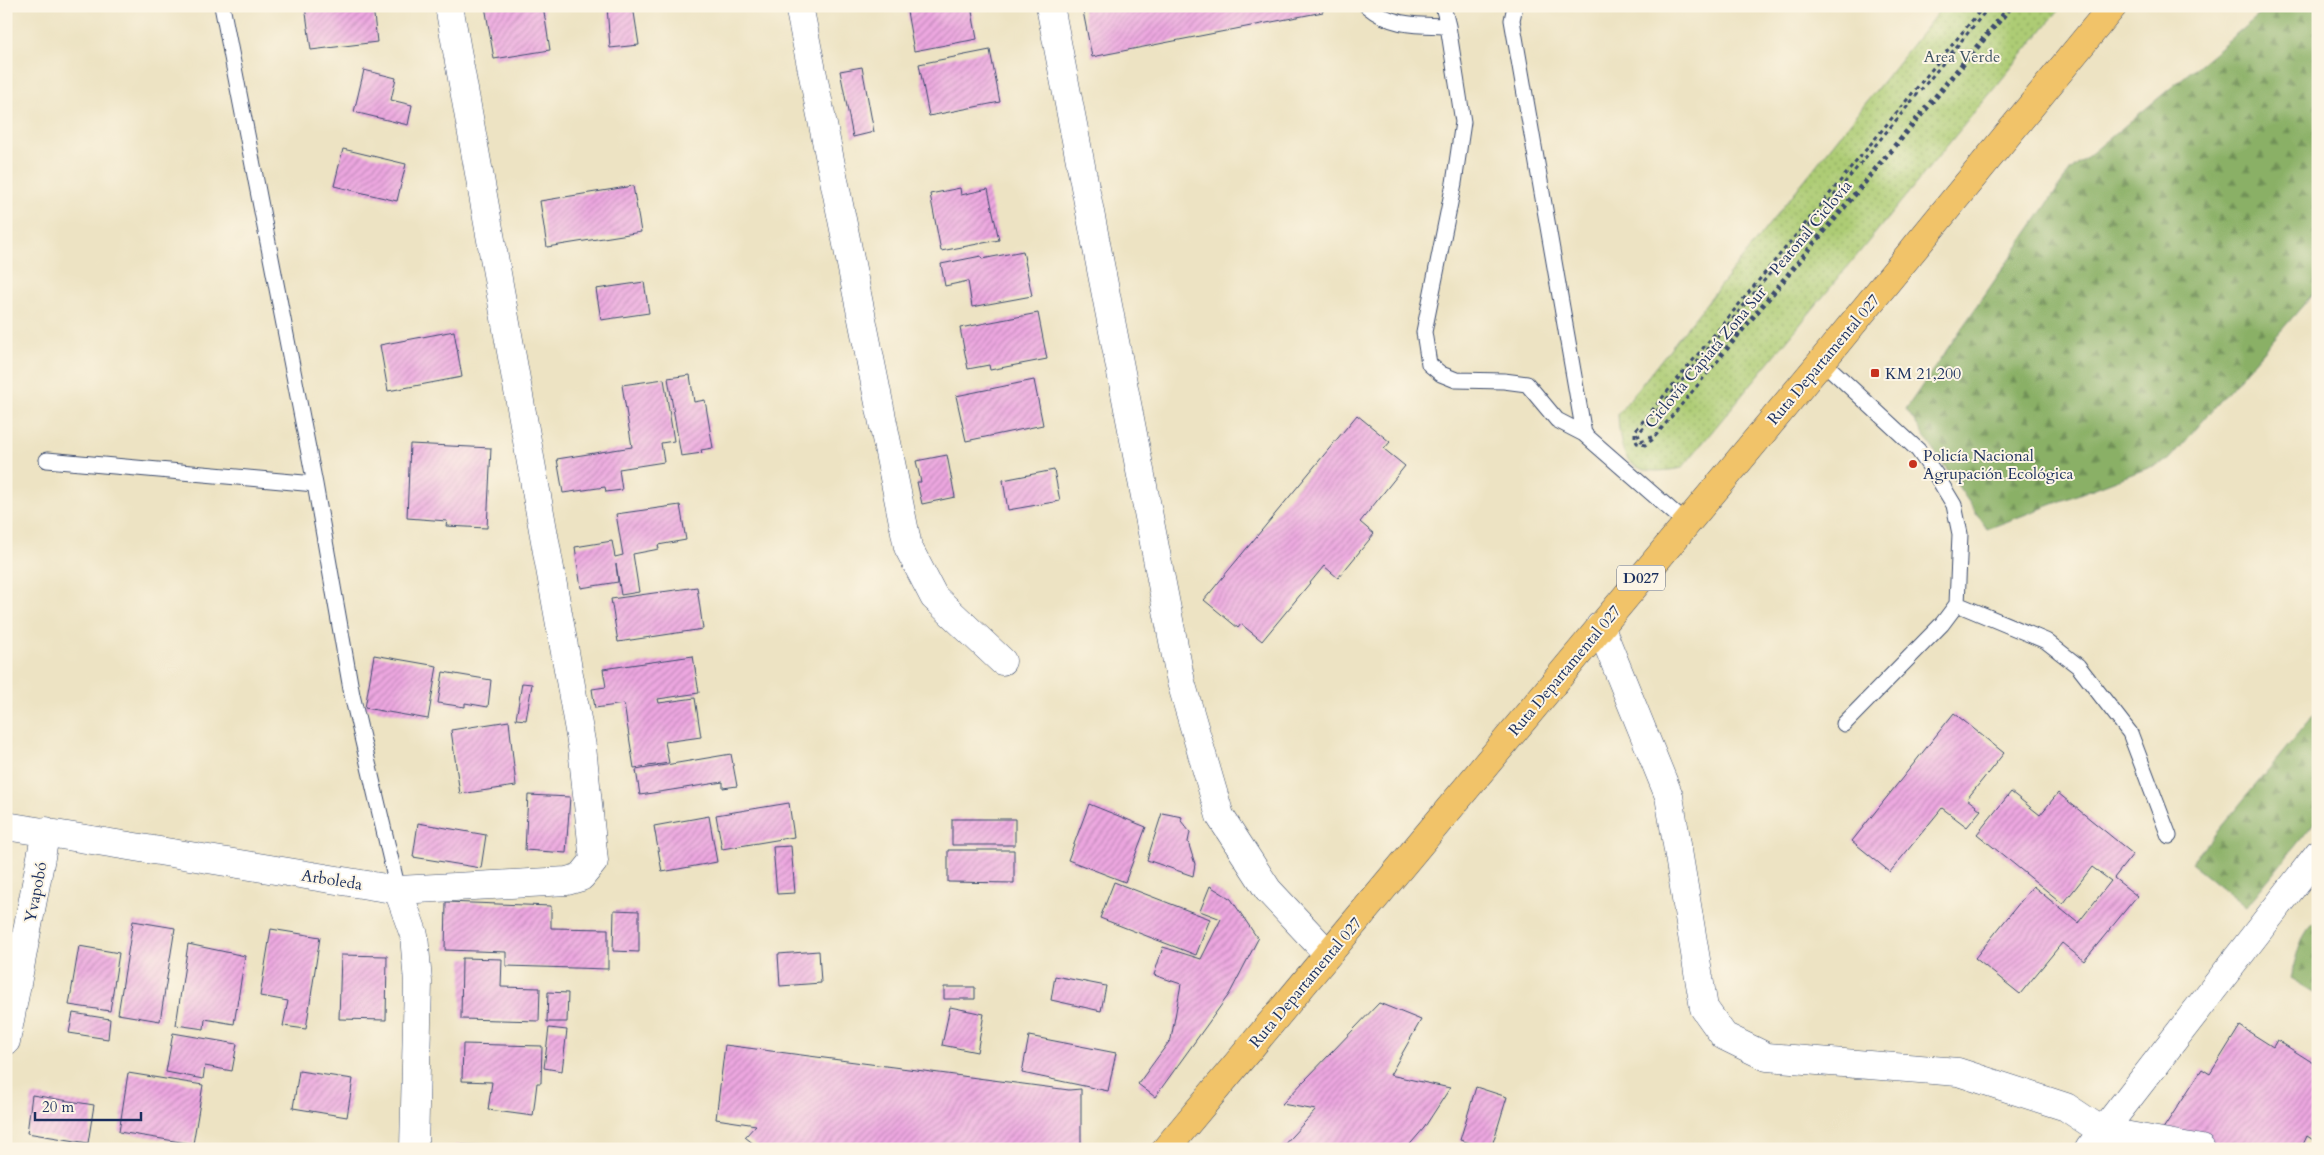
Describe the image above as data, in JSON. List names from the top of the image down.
{
  "streets": {
    "main road": ["Ruta Departamental 027", "D027"],
    "street": ["Arboleda", "Yvapobó"],
    "path": ["Peatonal Ciclovía", "Ciclovía Capiatá Zona Sur"]
  },
  "crossings": [
    ["Arboleda", "Yvapobó"]
  ],
  "parks": ["Area Verde"],
  "places": {
    "transit": ["KM 21,200"],
    "other": ["Policía Nacional Agrupación Ecológica"]
  },
  "scale_bar": "20 m"
}
